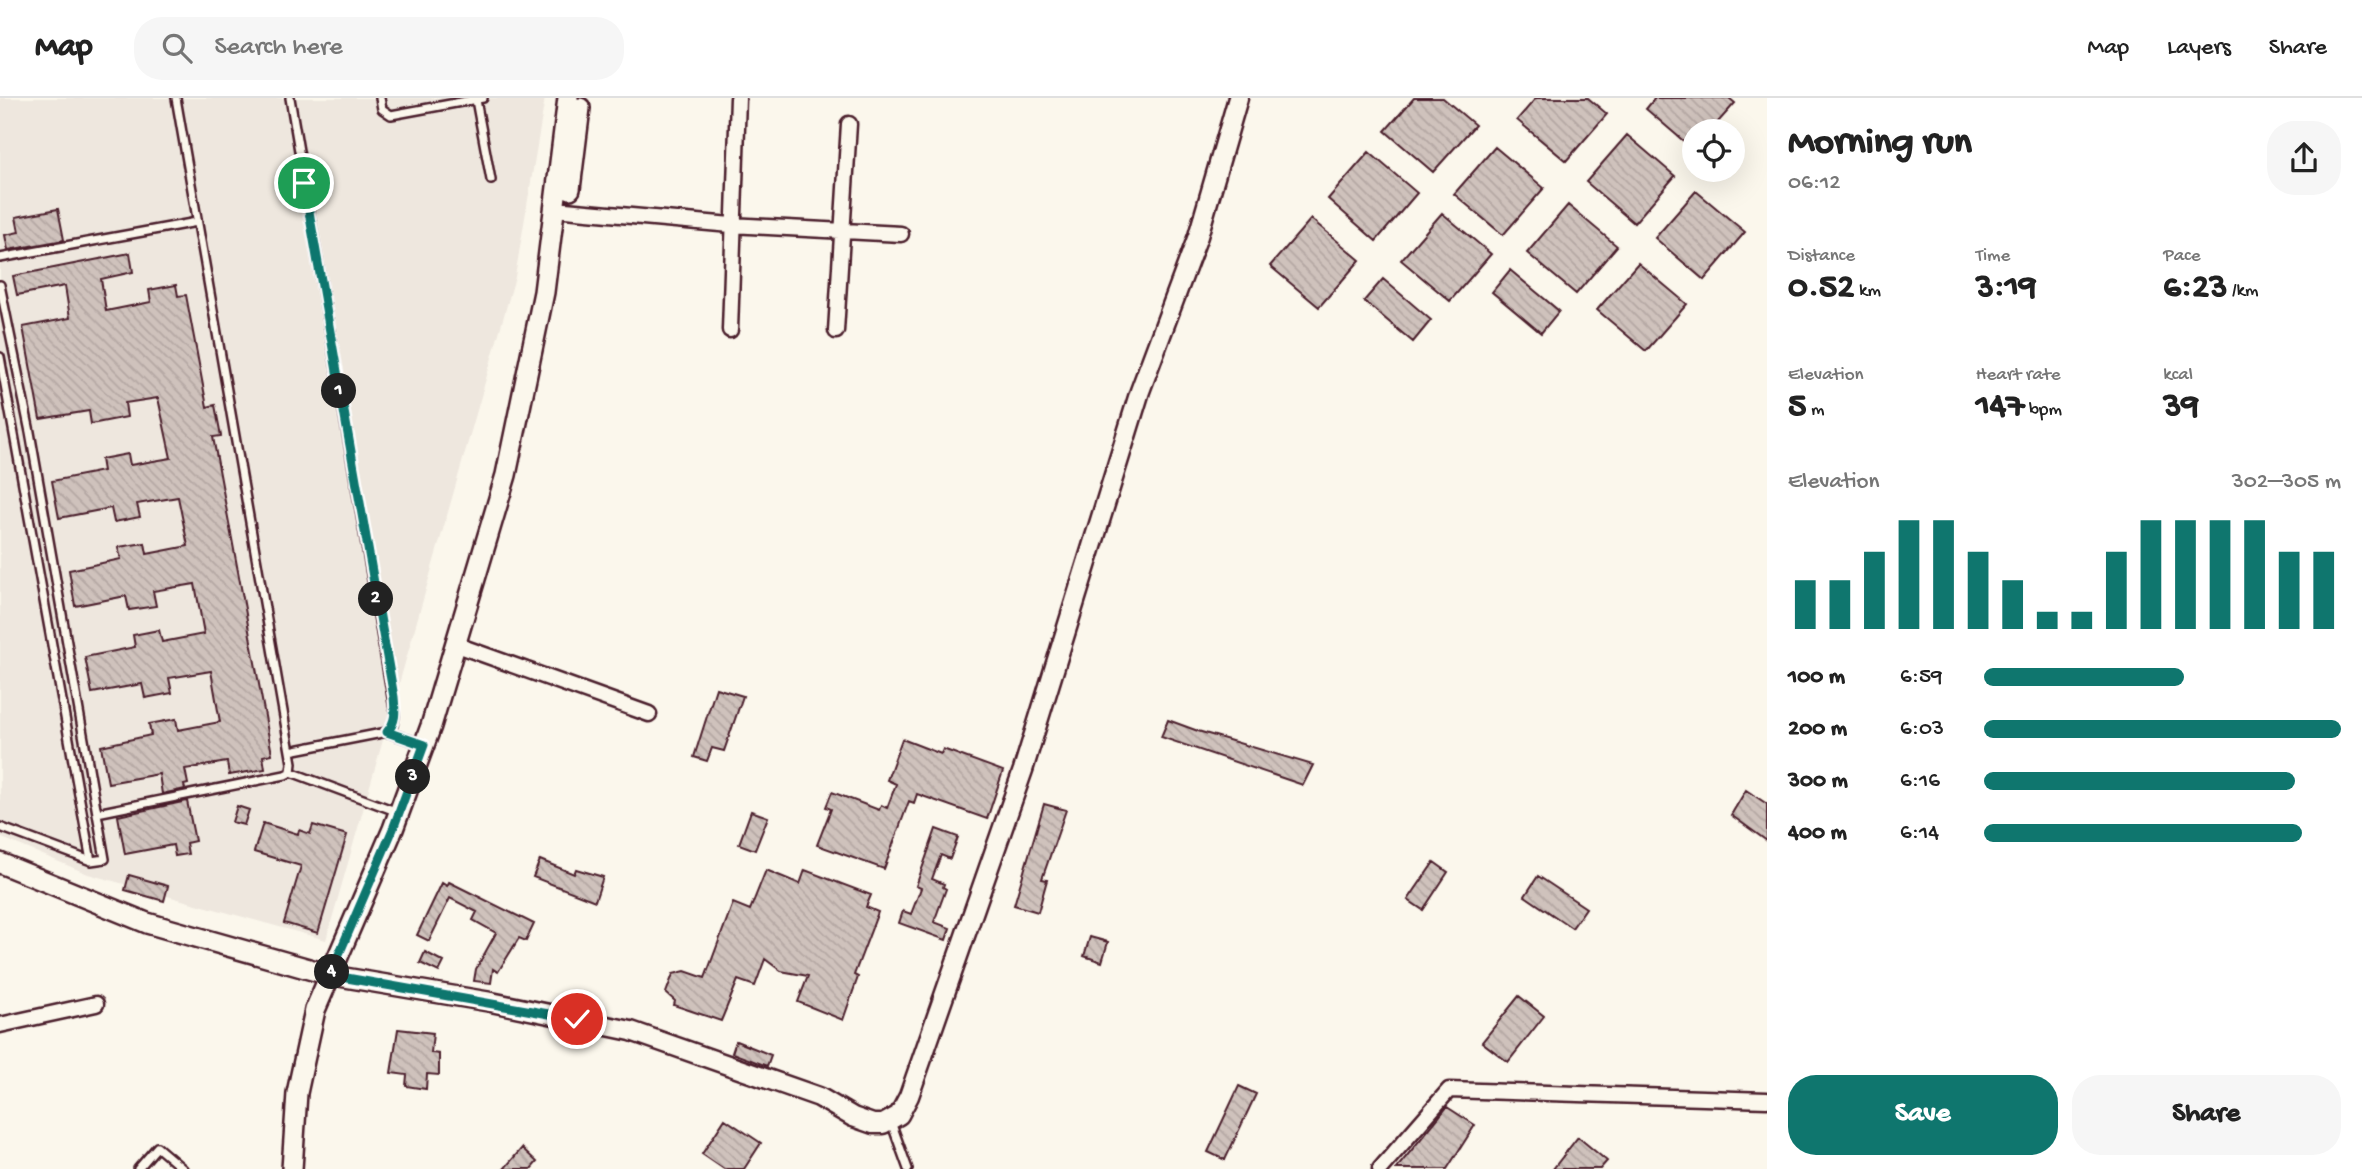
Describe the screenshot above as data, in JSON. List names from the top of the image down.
{
  "page": {
    "header": "Map",
    "search": "Search here",
    "nav": ["Map", "Layers", "Share"],
    "heading": ["Morning run", "06:12"],
    "stats": [
      ["Distance", "0.52 km"],
      ["Time", "3:19"],
      ["Pace", "6:23 /km"],
      ["Elevation", "5 m"],
      ["Heart rate", "147 bpm"],
      ["kcal", "39"]
    ],
    "pins": [
      "1",
      "2",
      "3",
      "4"
    ],
    "chart": ["Elevation", "302–305 m"],
    "list": [
      {
        "name": "100 m",
        "note": "6:59"
      },
      {
        "name": "200 m",
        "note": "6:03"
      },
      {
        "name": "300 m",
        "note": "6:16"
      },
      {
        "name": "400 m",
        "note": "6:14"
      }
    ],
    "buttons": ["Save", "Share"]
  }
}
